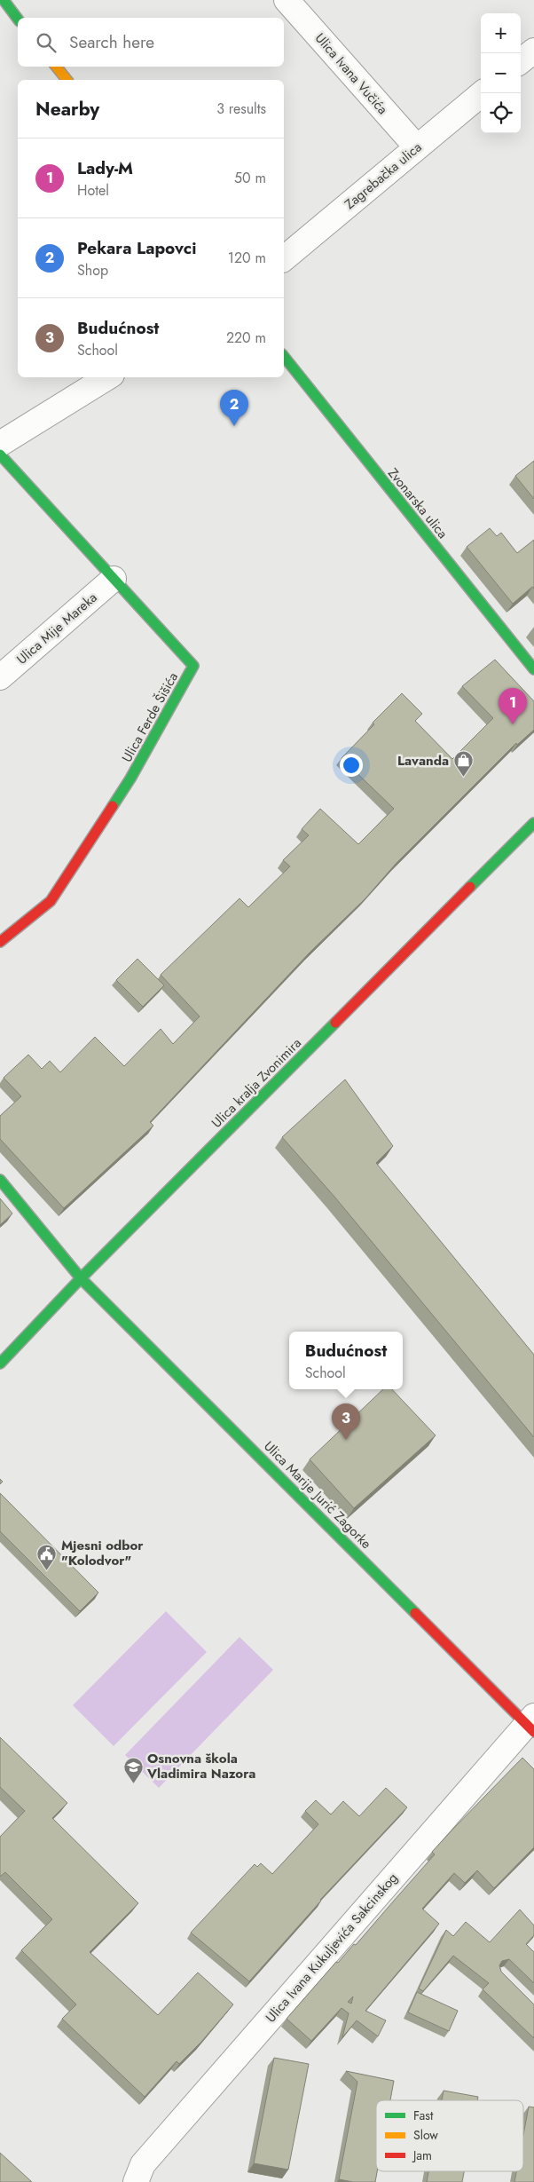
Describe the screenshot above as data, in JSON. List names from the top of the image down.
{
  "streets": {
    "street": [
      "Ulica Ivana Vučića",
      "Zagrebačka ulica",
      "Zvonarska ulica",
      "Ulica Mije Mareka",
      "Ulica Ferde Šišića",
      "Ulica kralja Zvonimira",
      "Ulica Marije Jurić Zagorke",
      "Ulica Ivana Kukuljevića Sakcinskog"
    ]
  },
  "crossings": [
    ["Ulica Ivana Vučića", "Zagrebačka ulica"],
    ["Ulica Mije Mareka", "Ulica Ferde Šišića"],
    ["Ulica kralja Zvonimira", "Ulica Marije Jurić Zagorke"],
    ["Ulica Marije Jurić Zagorke", "Ulica Ivana Kukuljevića Sakcinskog"]
  ],
  "places": {
    "shop": ["Lavanda"],
    "public building": ["Mjesni odbor \"Kolodvor\""],
    "school or university": ["Osnovna škola Vladimira Nazora"]
  },
  "legend": ["Fast", "Slow", "Jam"],
  "page": {
    "map_buttons": ["+", "−"],
    "search": "Search here",
    "heading": ["Nearby", "3 results"],
    "list": [
      {
        "mark": "1",
        "name": "Lady-M",
        "note": "Hotel",
        "value": "50 m"
      },
      {
        "mark": "2",
        "name": "Pekara Lapovci",
        "note": "Shop",
        "value": "120 m"
      },
      {
        "mark": "3",
        "name": "Budućnost",
        "note": "School",
        "value": "220 m"
      }
    ],
    "pins": ["2", "1", "3"],
    "popup": ["Budućnost", "School"]
  }
}
